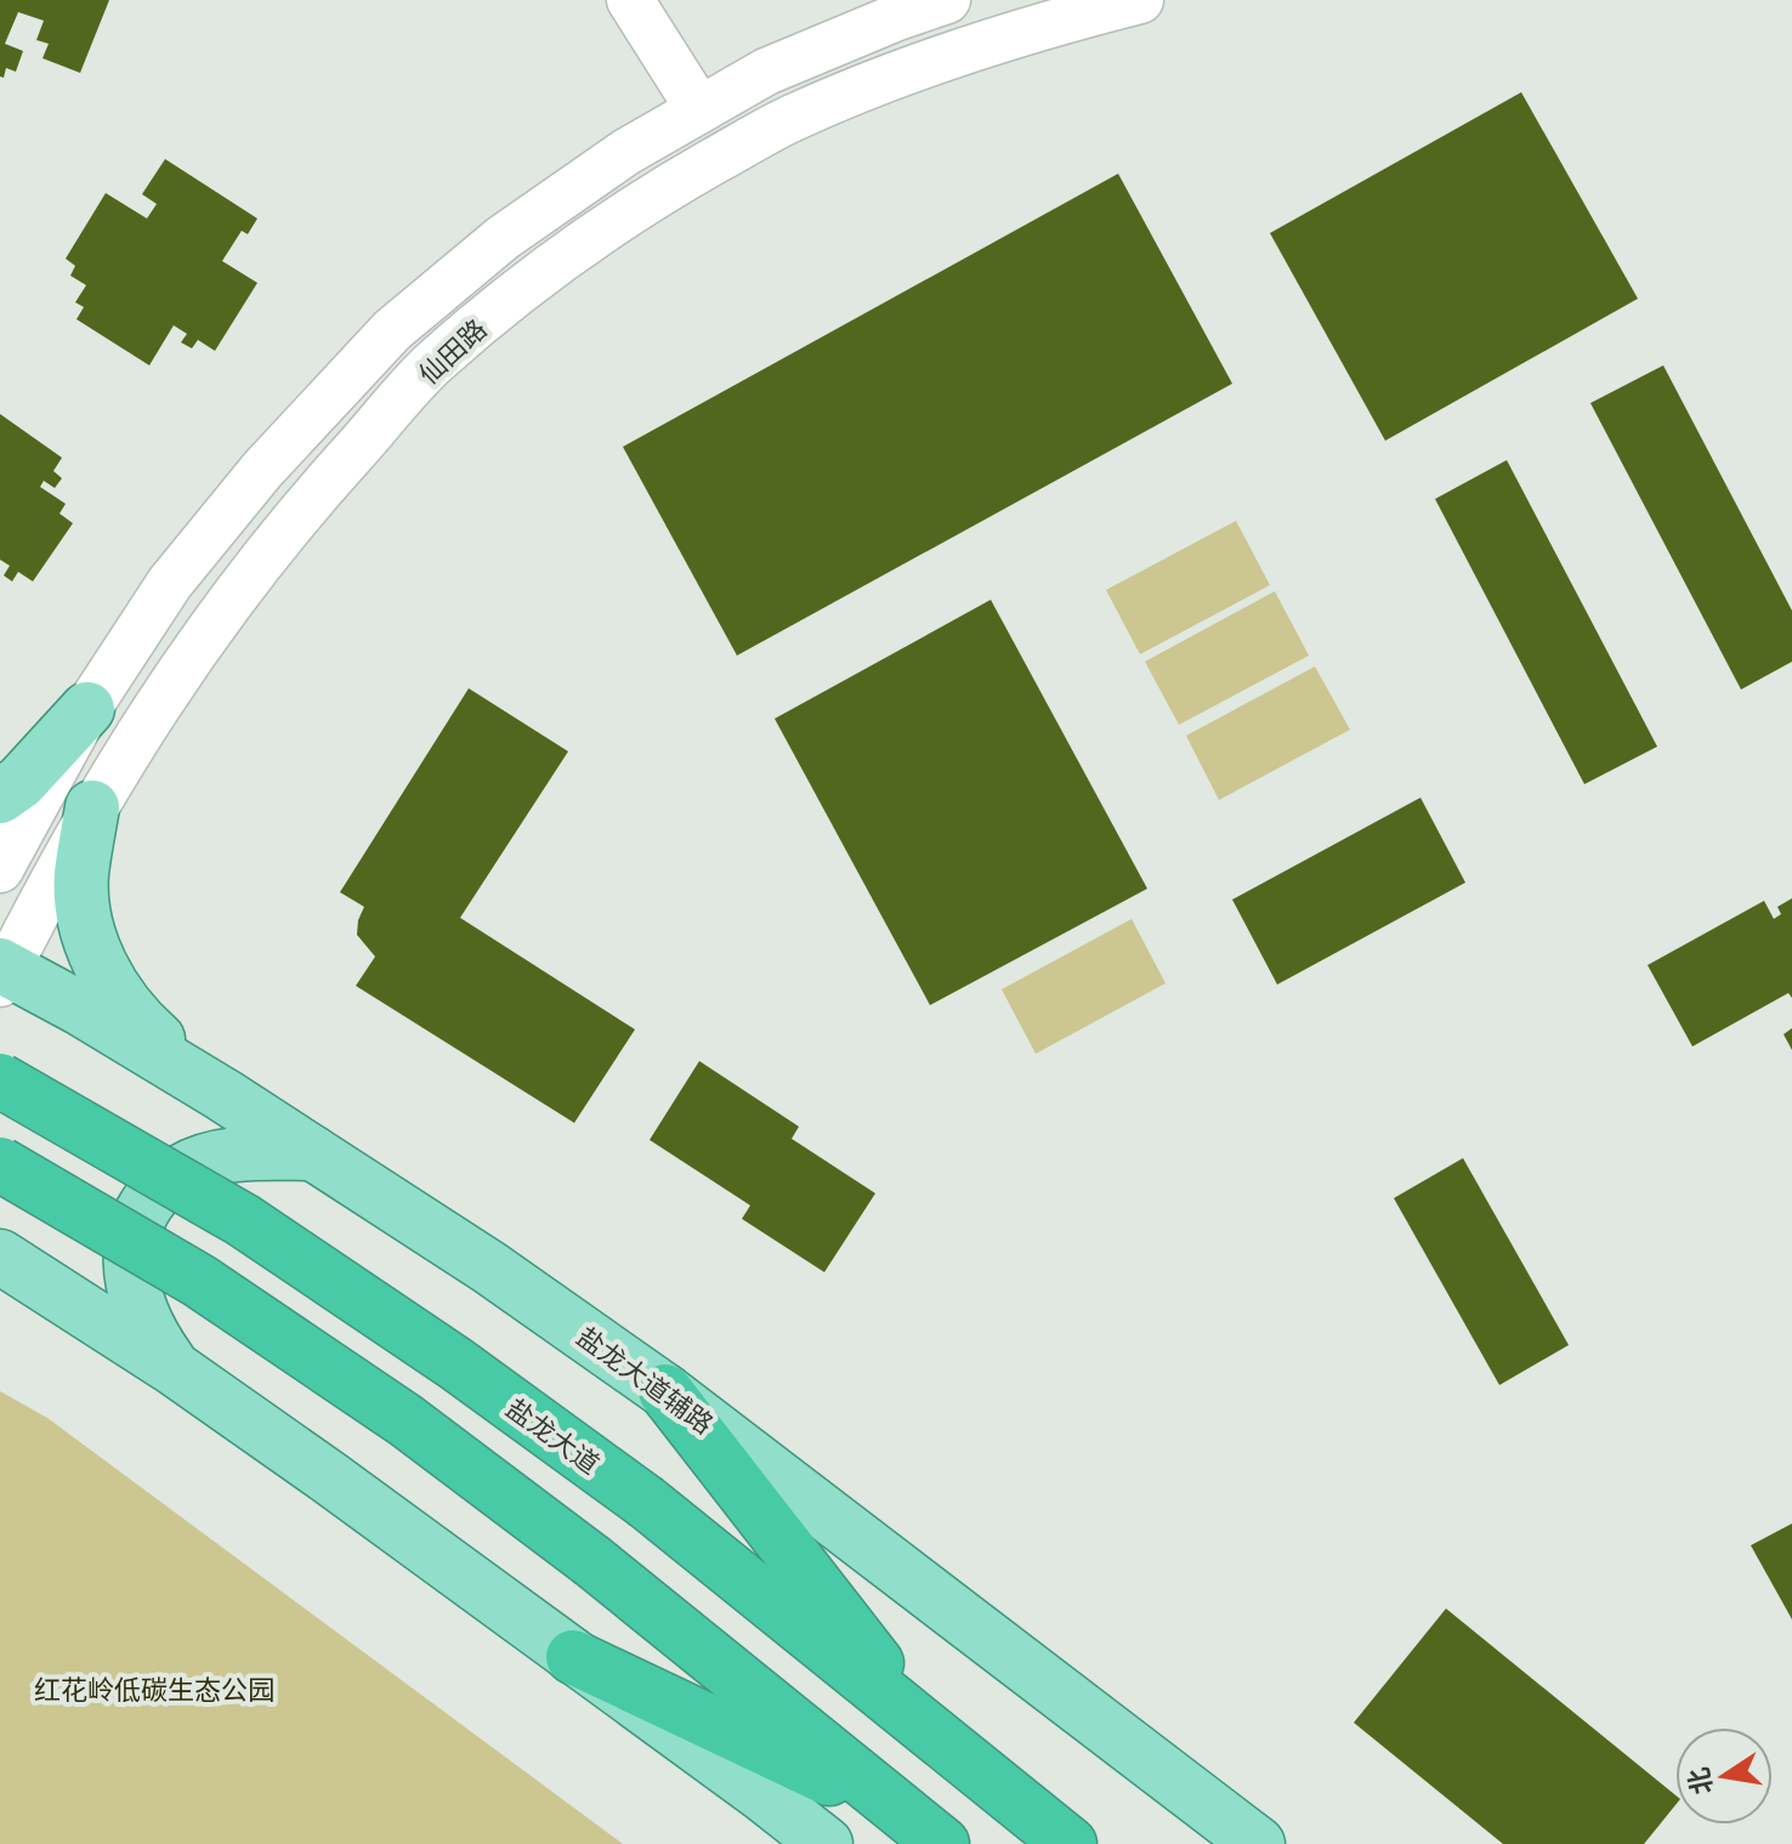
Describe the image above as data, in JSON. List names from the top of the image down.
{
  "streets": {
    "highway": ["盐龙大道"],
    "main road": ["盐龙大道辅路"],
    "street": ["仙田路"]
  },
  "crossings": [
    ["仙田路", "盐龙大道辅路"]
  ],
  "parks": ["红花岭低碳生态公园"],
  "north": "left"
}
